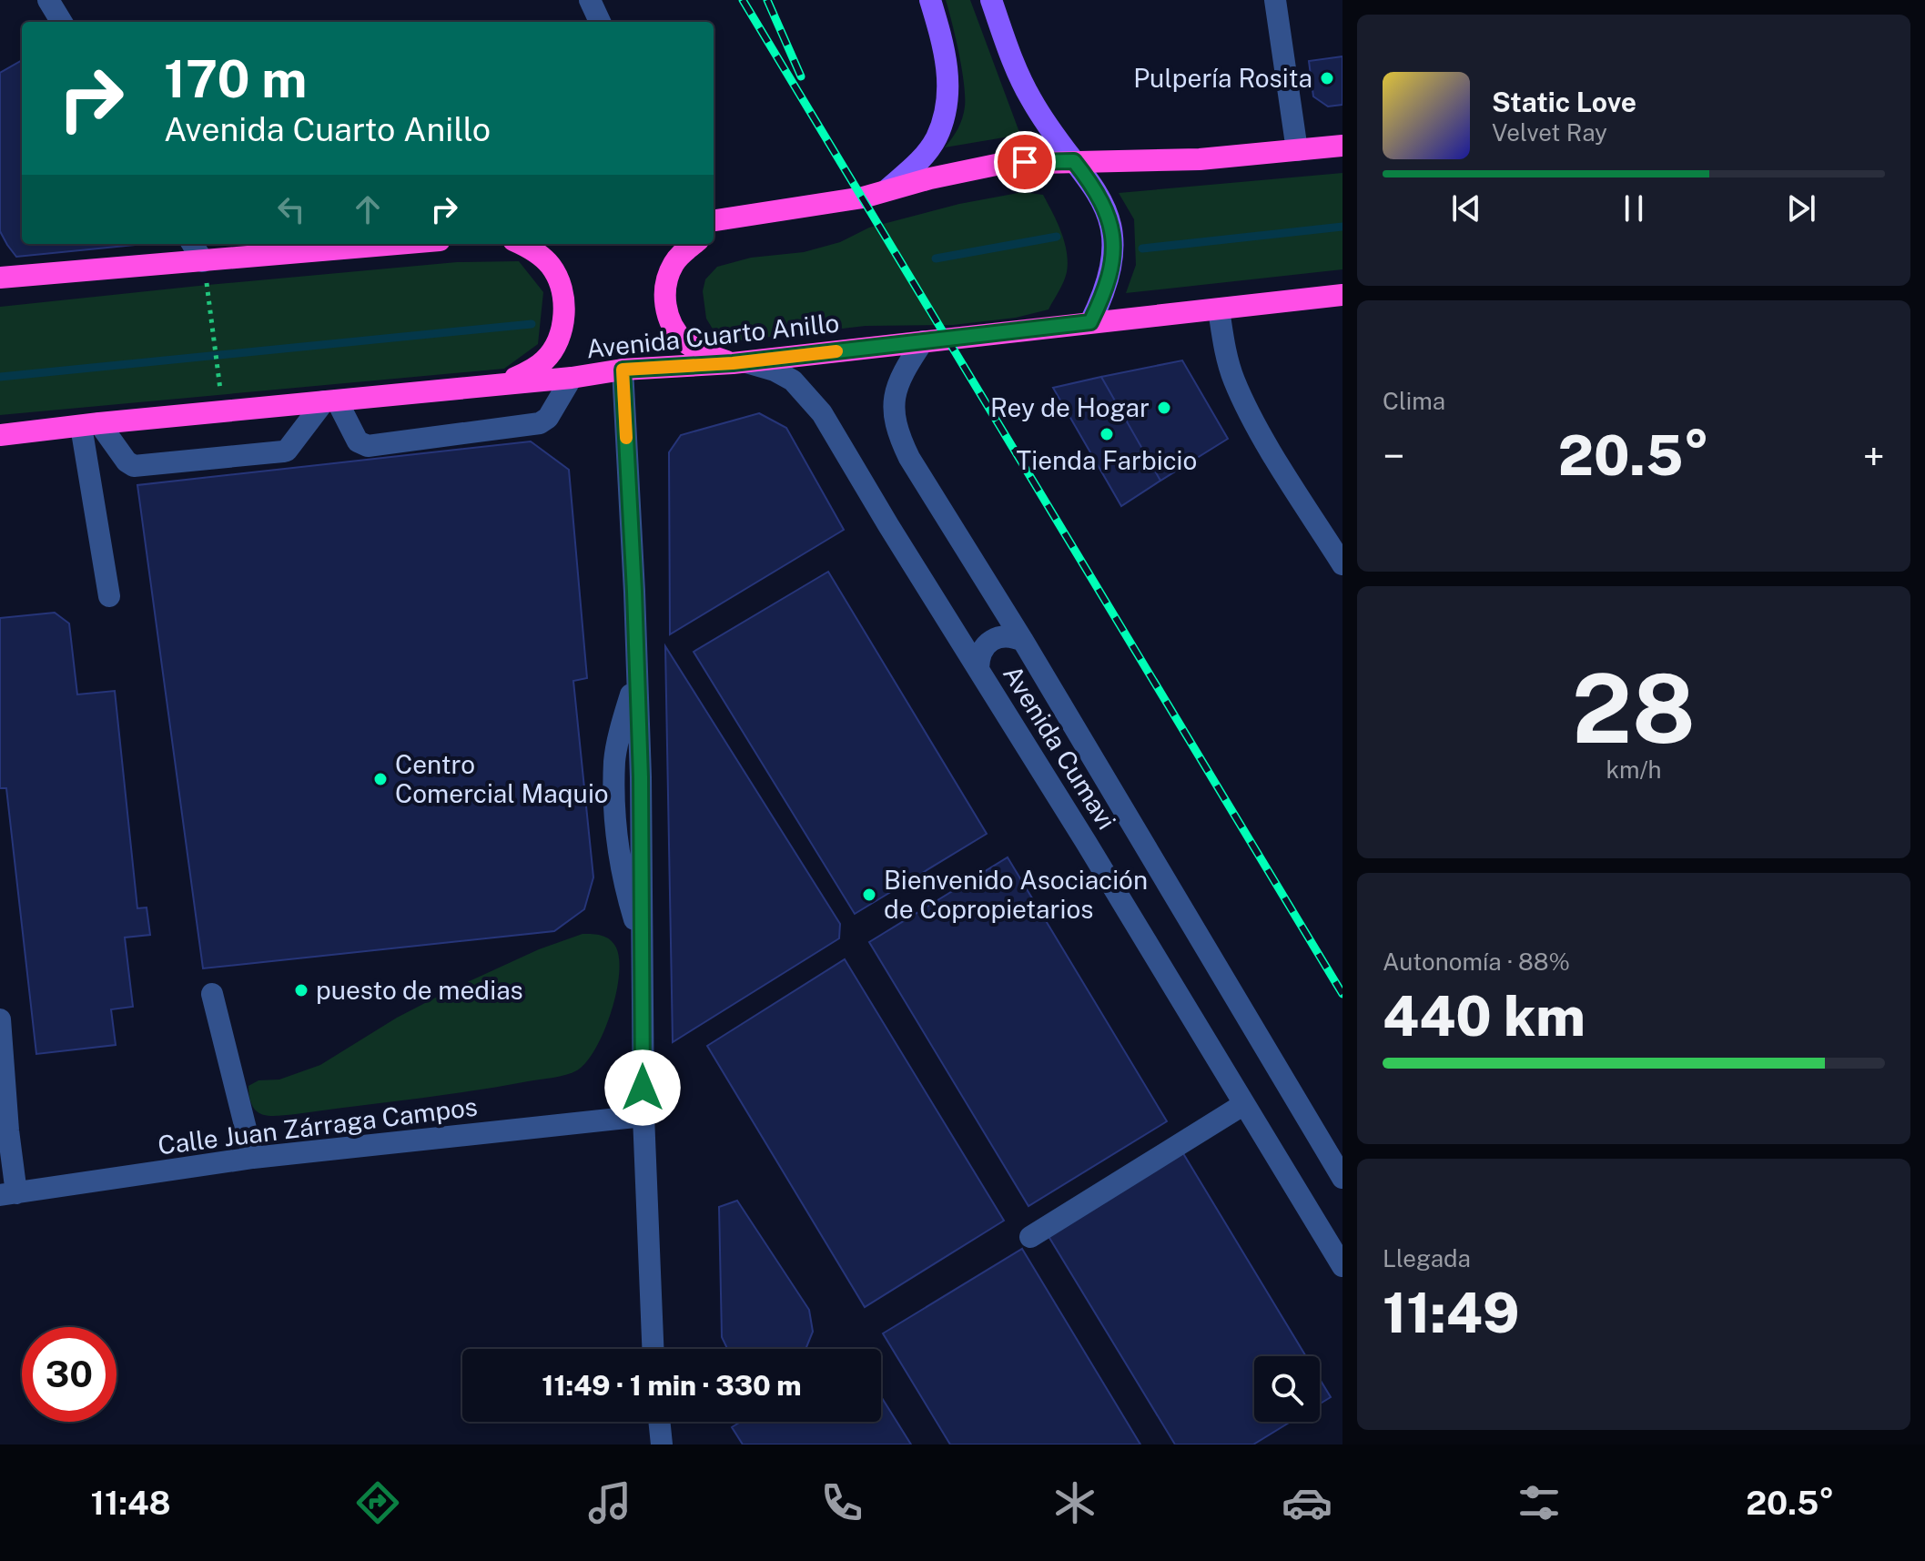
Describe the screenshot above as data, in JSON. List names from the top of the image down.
{
  "streets": {
    "highway": ["Avenida Cuarto Anillo"],
    "street": ["Avenida Cumavi", "Calle Juan Zárraga Campos"]
  },
  "crossings": [
    ["Avenida Cuarto Anillo", "Avenida Cumavi"]
  ],
  "places": [
    "Pulpería Rosita",
    "Rey de Hogar",
    "Tienda Farbicio",
    "Centro Comercial Maquio",
    "Bienvenido Asociación de Copropietarios",
    "puesto de medias"
  ],
  "page": {
    "turn": ["170 m", "Avenida Cuarto Anillo"],
    "song": ["Static Love", "Velvet Ray"],
    "tile": [
      "Clima",
      ["28", "km/h"],
      ["Autonomía · 88%", "440 km"],
      ["Llegada", "11:49"]
    ],
    "heat": ["−", "20.5°", "+"],
    "limit": "30",
    "trip": "11:49 · 1 min · 330 m",
    "tabs": ["11:48", "20.5°"]
  }
}
